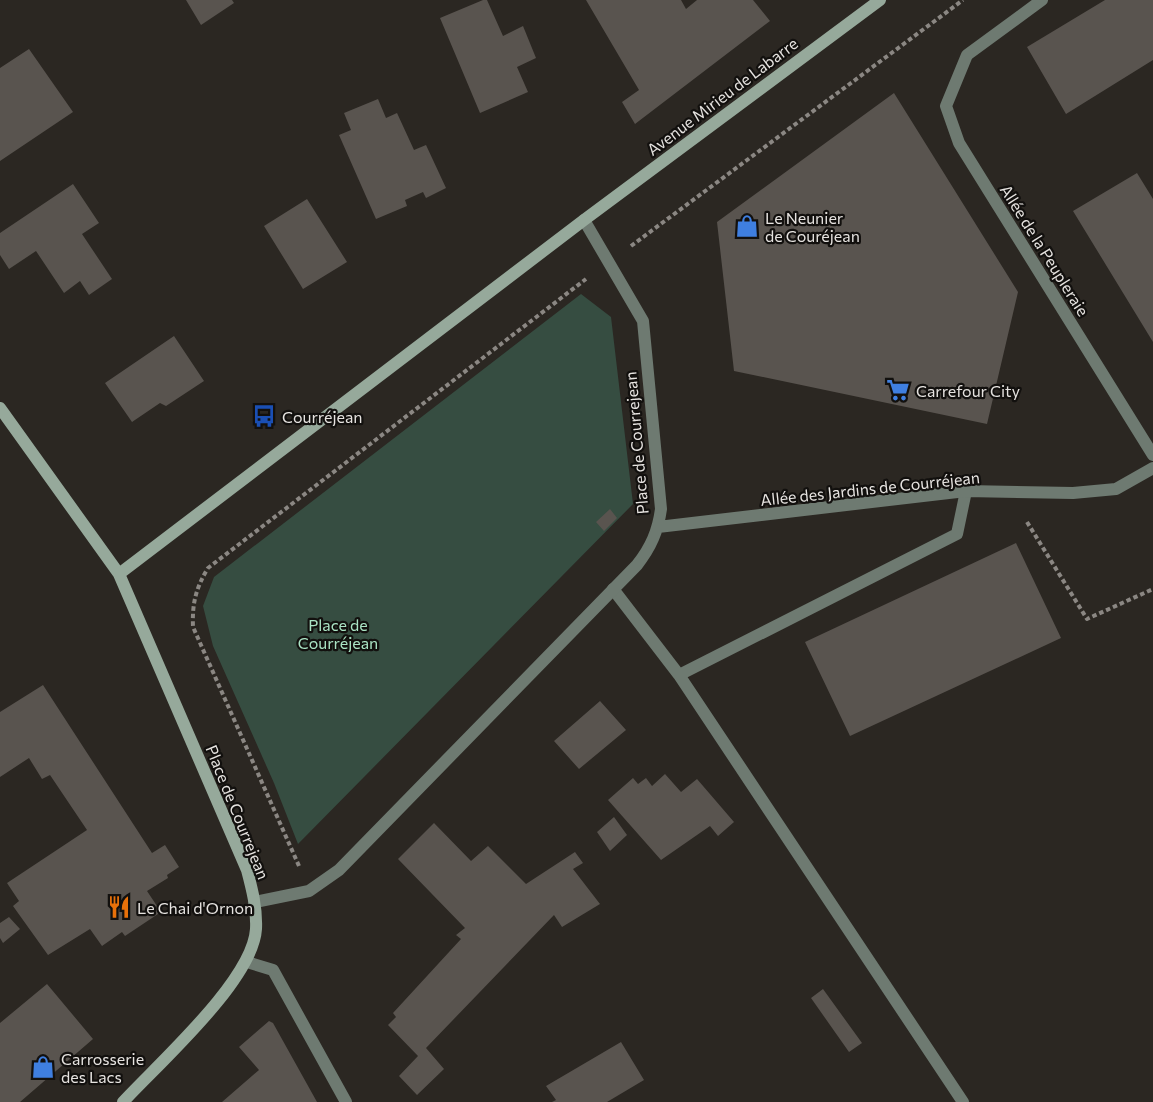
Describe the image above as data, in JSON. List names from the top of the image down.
{
  "streets": {
    "street": [
      "Avenue Mirieu de Labarre",
      "Allée de la Peupleraie",
      "Place de Courrejean",
      "Allée des Jardins de Courréjean"
    ]
  },
  "crossings": [
    ["Avenue Mirieu de Labarre", "Place de Courrejean"],
    ["Place de Courrejean", "Allée des Jardins de Courréjean"]
  ],
  "parks": ["Place de Courréjean"],
  "places": {
    "shop": ["Le Neunier de Couréjean", "Carrosserie des Lacs"],
    "supermarket": ["Carrefour City"],
    "bus stop": ["Courréjean"],
    "restaurant": ["Le Chai d'Ornon"]
  }
}
